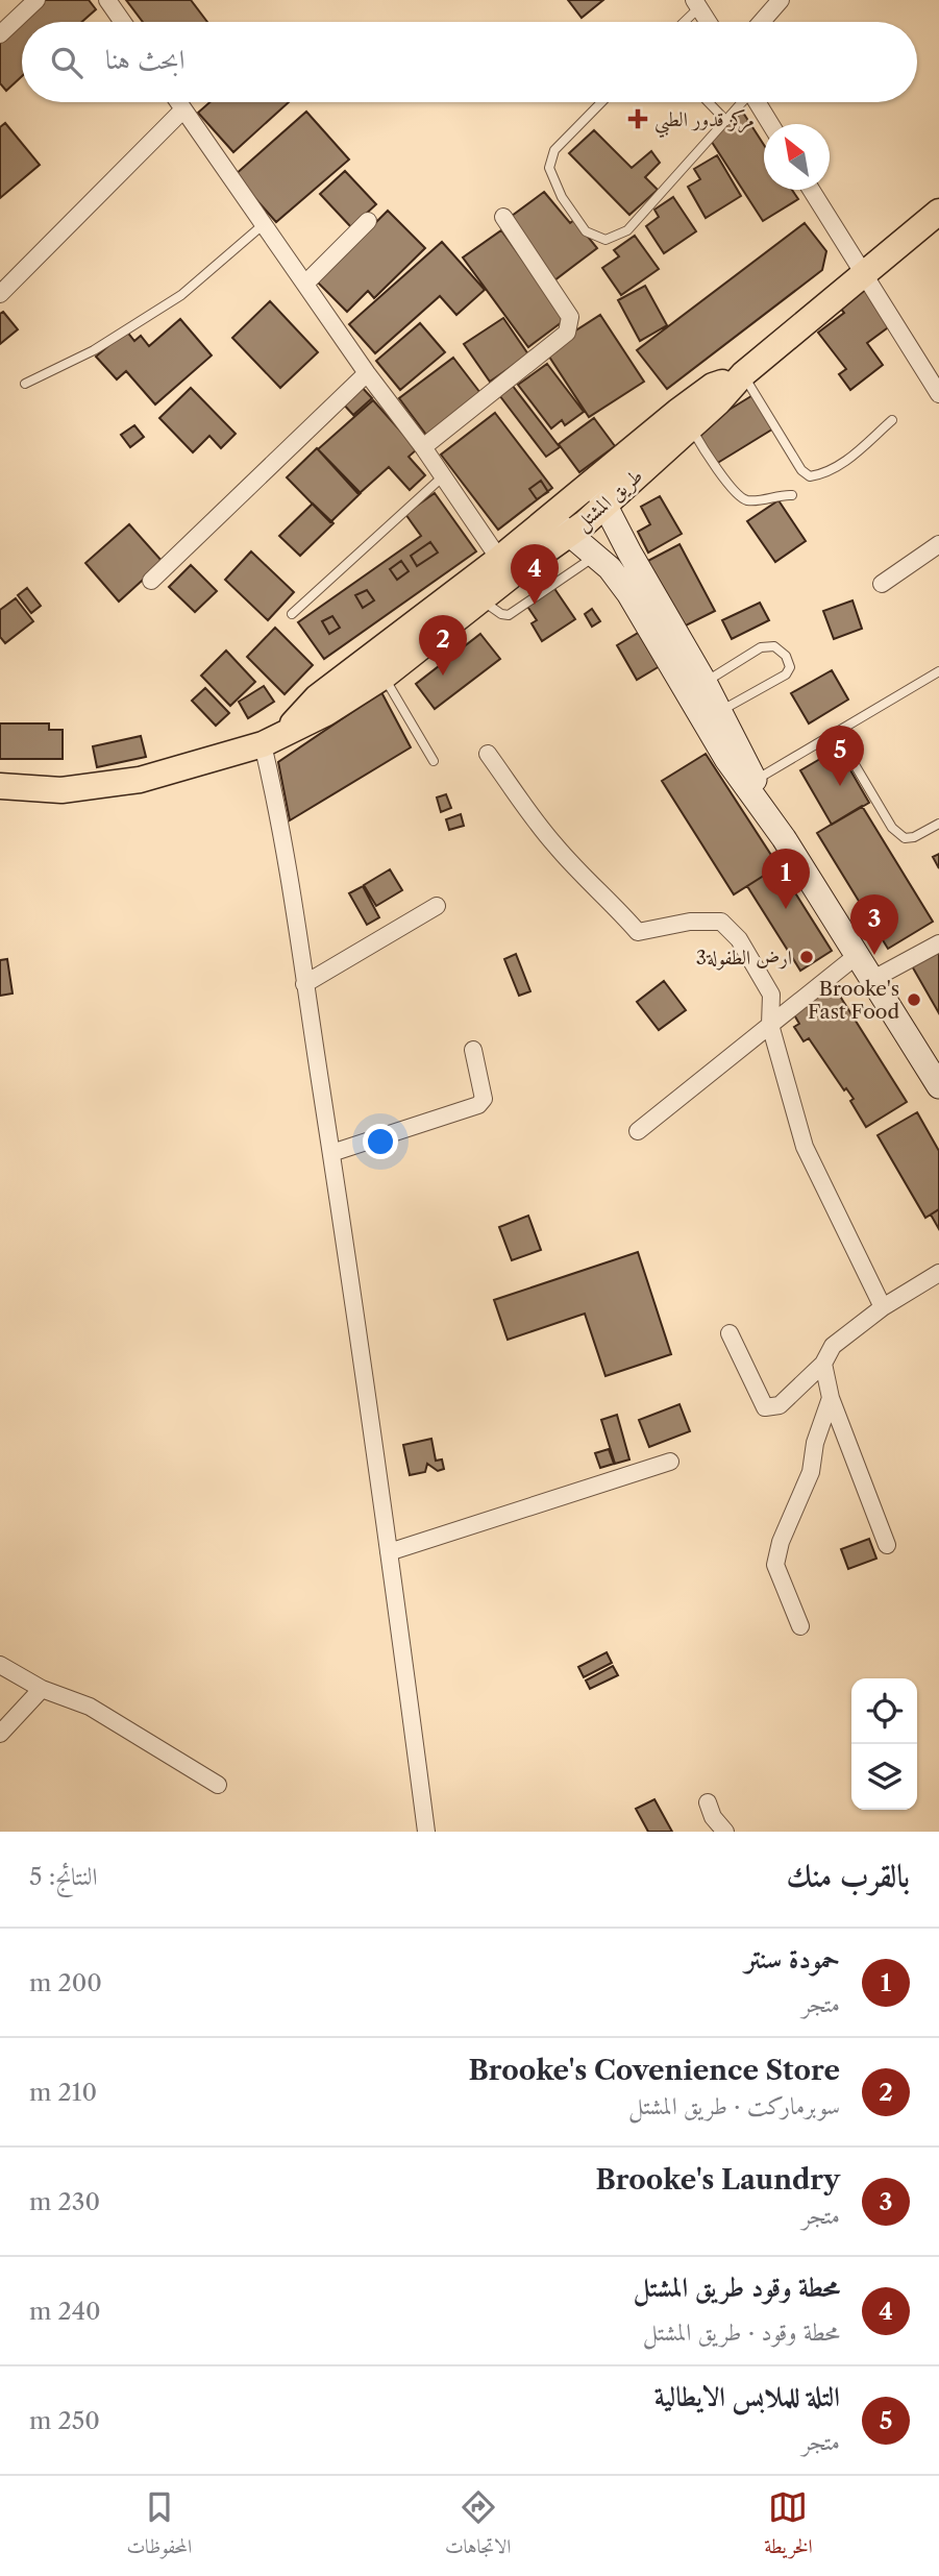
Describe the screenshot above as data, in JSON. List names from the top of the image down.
{
  "streets": {
    "main road": ["طريق المشتل"]
  },
  "places": {
    "health": ["مركز قدور الطبي"],
    "other": ["ارض الطفولة3", "Brooke's Fast Food"]
  },
  "north": "top left",
  "page": {
    "search": "ابحث هنا",
    "pins": [
      "4",
      "2",
      "5",
      "1",
      "3"
    ],
    "heading": ["بالقرب منك", "النتائج: 5"],
    "list": [
      {
        "mark": "1",
        "name": "حمودة سنتر",
        "note": "متجر",
        "value": "200 m"
      },
      {
        "mark": "2",
        "name": "Brooke's Covenience Store",
        "note": "سوبرماركت · طريق المشتل",
        "value": "210 m"
      },
      {
        "mark": "3",
        "name": "Brooke's Laundry",
        "note": "متجر",
        "value": "230 m"
      },
      {
        "mark": "4",
        "name": "محطة وقود طريق المشتل",
        "note": "محطة وقود · طريق المشتل",
        "value": "240 m"
      },
      {
        "mark": "5",
        "name": "التلة للملابس الايطالية",
        "note": "متجر",
        "value": "250 m"
      }
    ],
    "nav": ["الخريطة", "الاتجاهات", "المحفوظات"]
  }
}
